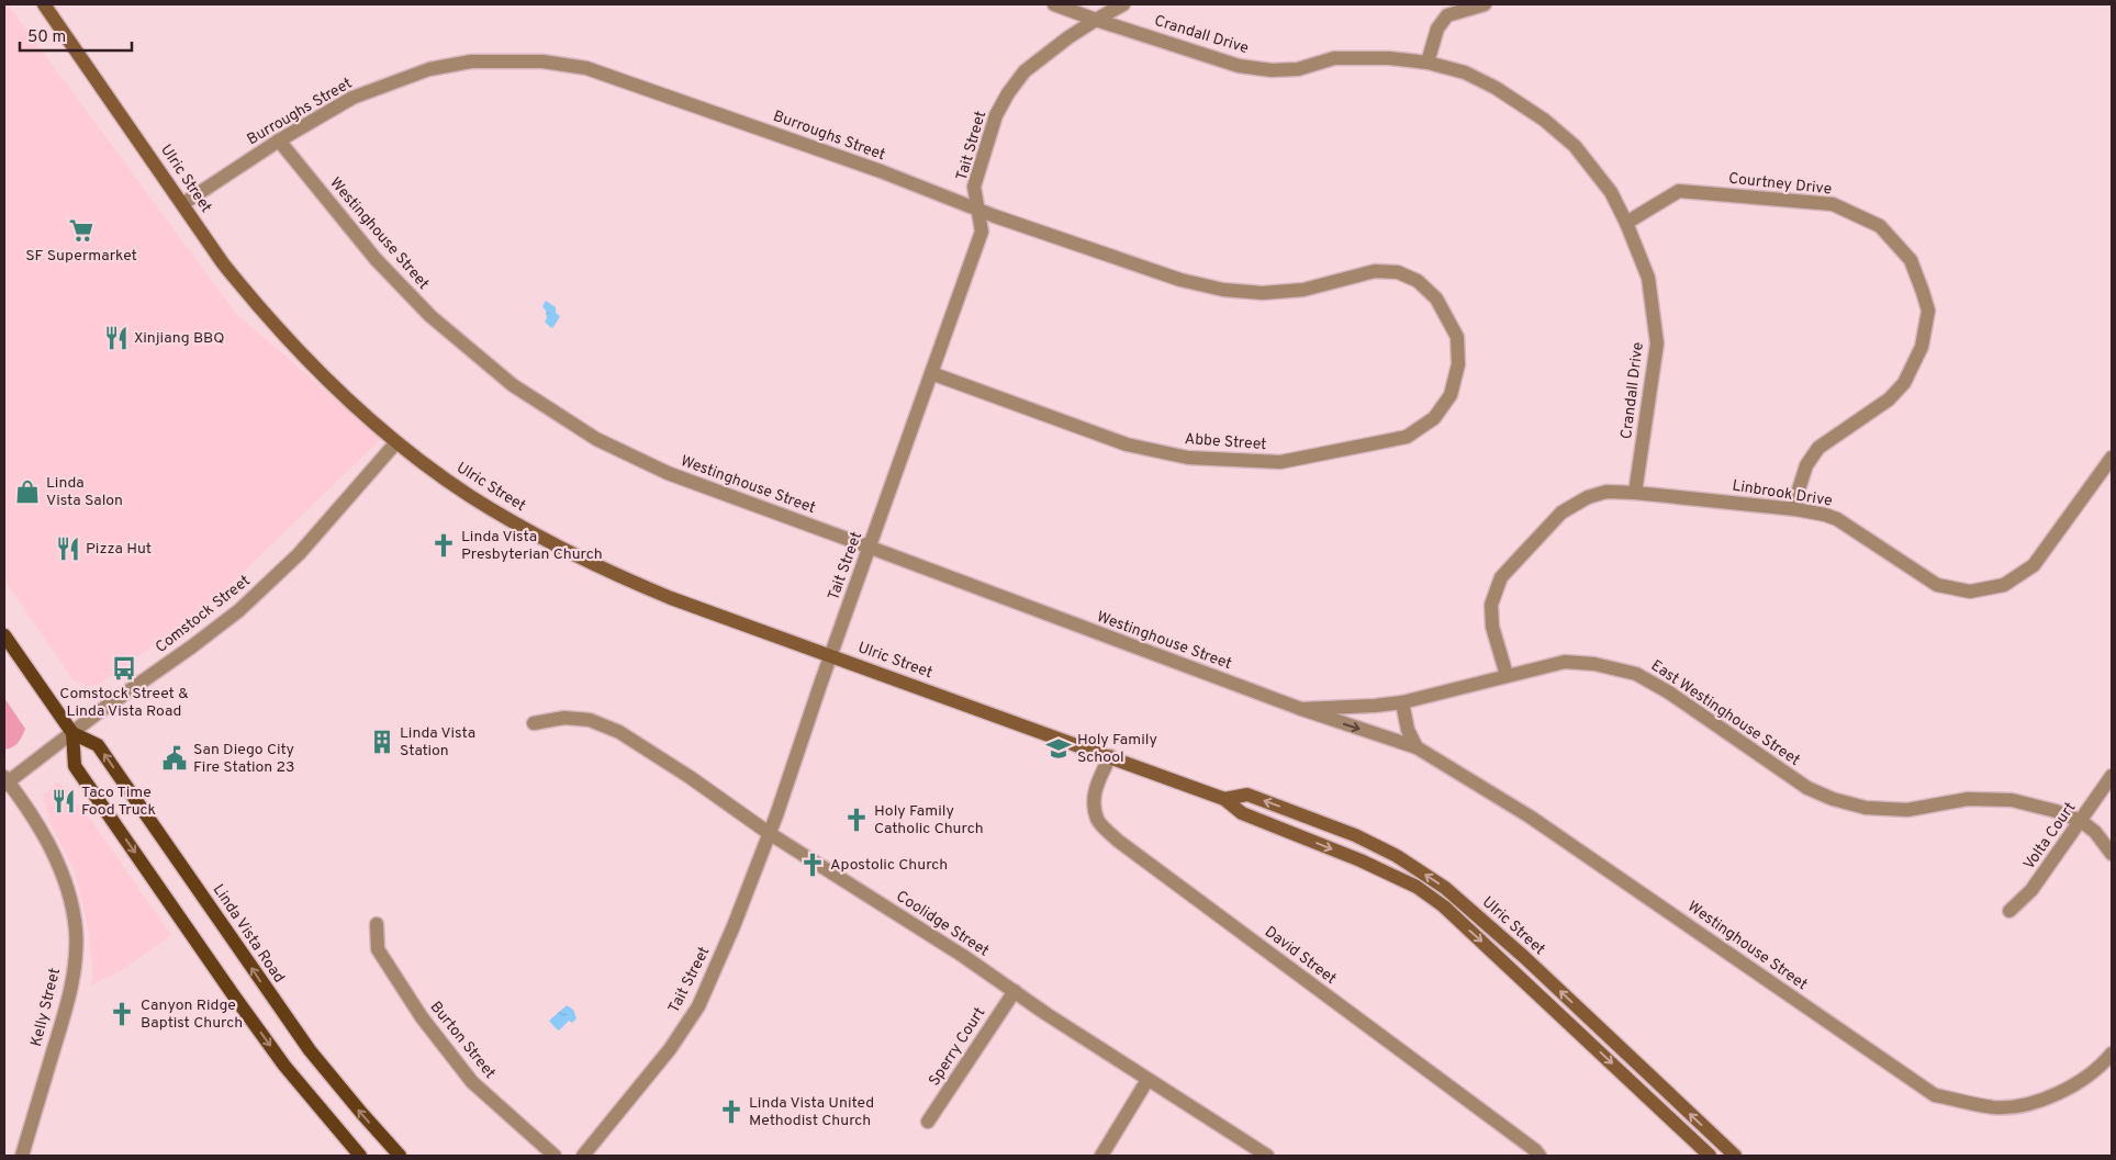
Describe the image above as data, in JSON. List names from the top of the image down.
{
  "streets": {
    "main road": ["Ulric Street", "Linda Vista Road"],
    "street": [
      "Crandall Drive",
      "Burroughs Street",
      "Tait Street",
      "Courtney Drive",
      "Westinghouse Street",
      "Abbe Street",
      "Linbrook Drive",
      "Comstock Street",
      "East Westinghouse Street",
      "Volta Court",
      "Coolidge Street",
      "David Street",
      "Kelly Street",
      "Burton Street",
      "Sperry Court"
    ]
  },
  "crossings": [
    ["Crandall Drive", "Tait Street"],
    ["Crandall Drive", "Courtney Drive"],
    ["Crandall Drive", "Linbrook Drive"],
    ["Burroughs Street", "Tait Street"],
    ["Burroughs Street", "Ulric Street"],
    ["Burroughs Street", "Westinghouse Street"],
    ["Burroughs Street", "Abbe Street"],
    ["Tait Street", "Ulric Street"],
    ["Tait Street", "Westinghouse Street"],
    ["Tait Street", "Abbe Street"],
    ["Tait Street", "Coolidge Street"],
    ["Ulric Street", "Comstock Street"],
    ["Ulric Street", "David Street"],
    ["Courtney Drive", "Linbrook Drive"],
    ["Westinghouse Street", "East Westinghouse Street"],
    ["Linbrook Drive", "East Westinghouse Street"],
    ["Comstock Street", "Linda Vista Road"],
    ["Comstock Street", "Kelly Street"],
    ["East Westinghouse Street", "Volta Court"],
    ["Coolidge Street", "Sperry Court"]
  ],
  "places": {
    "supermarket": ["SF Supermarket"],
    "restaurant": ["Xinjiang BBQ", "Pizza Hut", "Taco Time Food Truck"],
    "shop": ["Linda Vista Salon"],
    "church": [
      "Linda Vista Presbyterian Church",
      "Holy Family Catholic Church",
      "Apostolic Church",
      "Canyon Ridge Baptist Church",
      "Linda Vista United Methodist Church"
    ],
    "bus stop": ["Comstock Street & Linda Vista Road"],
    "building": ["Linda Vista Station"],
    "school or university": ["Holy Family School"],
    "public building": ["San Diego City Fire Station 23"]
  },
  "scale_bar": "50 m"
}
